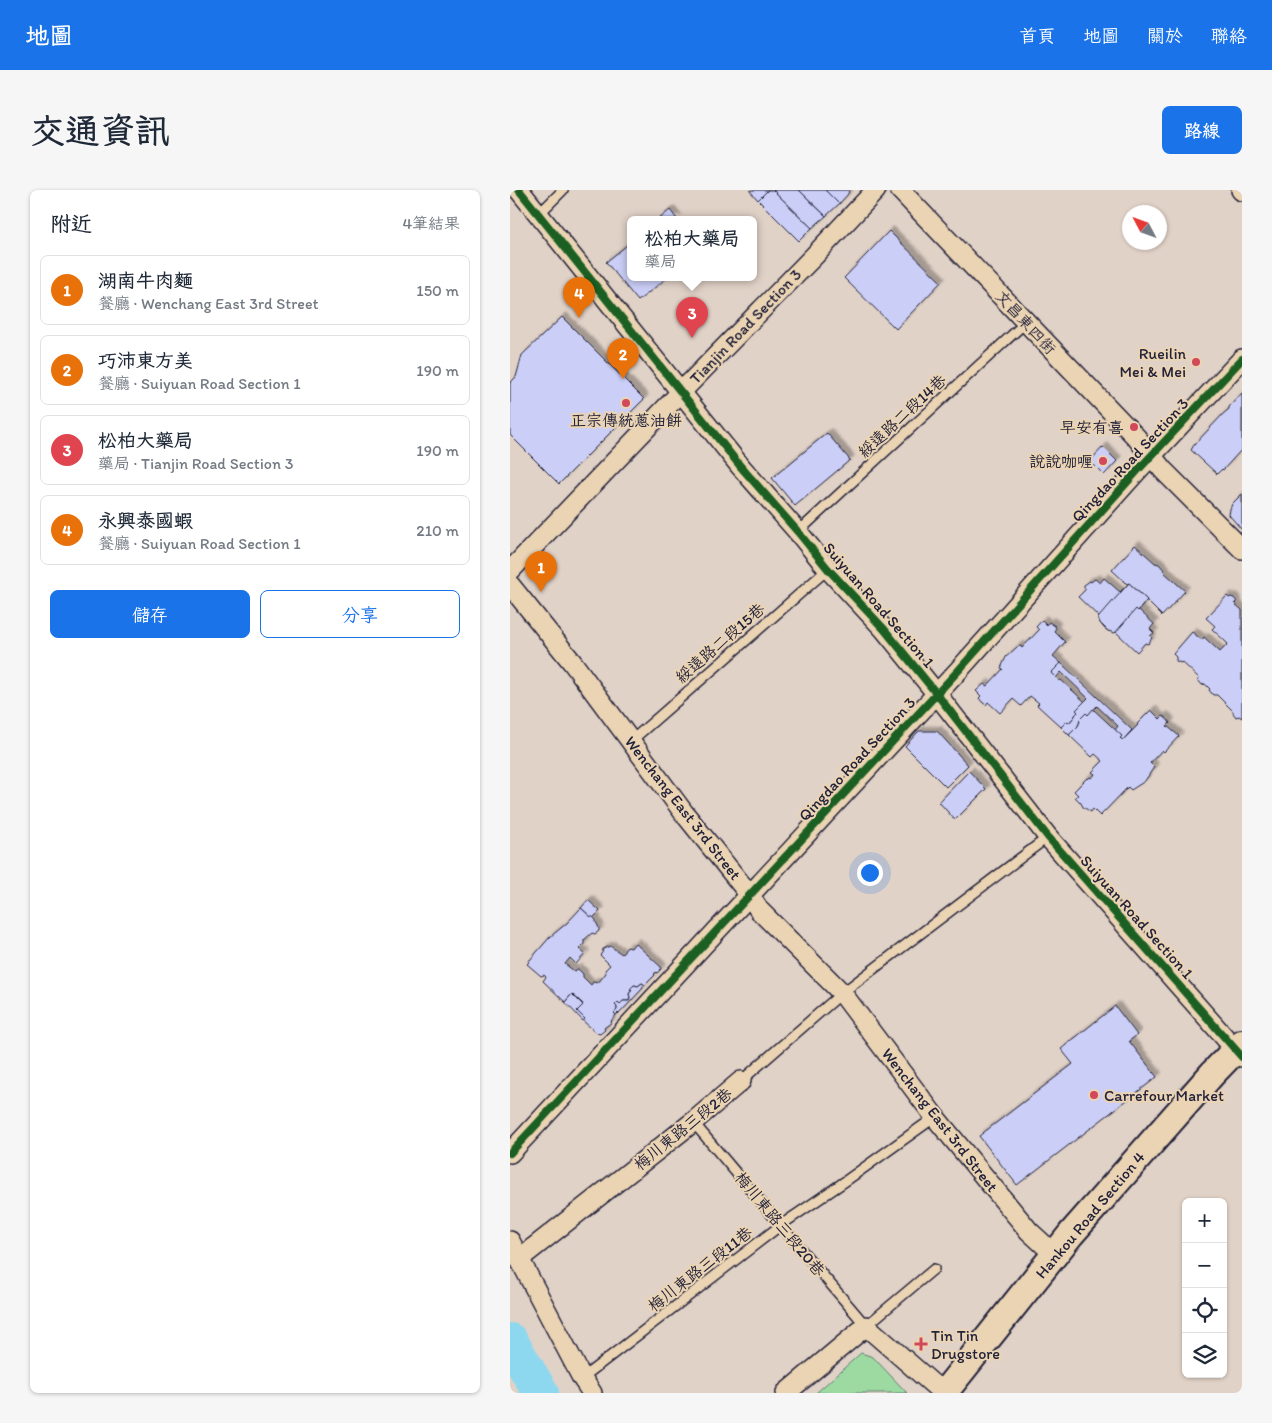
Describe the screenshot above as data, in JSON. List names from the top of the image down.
{
  "streets": {
    "street": [
      "文昌東四街",
      "Tianjin Road Section 3",
      "Qingdao Road Section 3",
      "Suiyuan Road Section 1",
      "Wenchang East 3rd Street",
      "梅川東路三段2巷",
      "Hankou Road Section 4"
    ],
    "lane": [
      "綏遠路二段14巷",
      "綏遠路二段15巷",
      "梅川東路三段20巷",
      "梅川東路三段11巷"
    ]
  },
  "crossings": [
    ["文昌東四街", "綏遠路二段14巷"],
    ["文昌東四街", "Qingdao Road Section 3"],
    ["Tianjin Road Section 3", "Suiyuan Road Section 1"],
    ["綏遠路二段14巷", "Suiyuan Road Section 1"],
    ["Qingdao Road Section 3", "Suiyuan Road Section 1"],
    ["Qingdao Road Section 3", "Wenchang East 3rd Street"],
    ["Suiyuan Road Section 1", "綏遠路二段15巷"],
    ["Suiyuan Road Section 1", "梅川東路三段2巷"],
    ["Suiyuan Road Section 1", "Hankou Road Section 4"],
    ["綏遠路二段15巷", "Wenchang East 3rd Street"],
    ["Wenchang East 3rd Street", "梅川東路三段2巷"],
    ["Wenchang East 3rd Street", "Hankou Road Section 4"],
    ["Wenchang East 3rd Street", "梅川東路三段11巷"],
    ["梅川東路三段2巷", "梅川東路三段20巷"],
    ["梅川東路三段20巷", "梅川東路三段11巷"]
  ],
  "places": {
    "other": [
      "Rueilin Mei & Mei",
      "正宗傳統蔥油餅",
      "早安有喜",
      "說說咖喱",
      "Carrefour Market"
    ],
    "health": ["Tin Tin Drugstore"]
  },
  "north": "top left",
  "page": {
    "header": "地圖",
    "nav": [
      "首頁",
      "地圖",
      "關於",
      "聯絡"
    ],
    "buttons": [
      "路線",
      ["儲存", "分享"]
    ],
    "title": "交通資訊",
    "heading": ["附近", "4筆結果"],
    "popup": ["松柏大藥局", "藥局"],
    "list": [
      {
        "mark": "1",
        "name": "湖南牛肉麵",
        "note": "餐廳 · Wenchang East 3rd Street",
        "value": "150 m"
      },
      {
        "mark": "2",
        "name": "巧沛東方美",
        "note": "餐廳 · Suiyuan Road Section 1",
        "value": "190 m"
      },
      {
        "mark": "3",
        "name": "松柏大藥局",
        "note": "藥局 · Tianjin Road Section 3",
        "value": "190 m"
      },
      {
        "mark": "4",
        "name": "永興泰國蝦",
        "note": "餐廳 · Suiyuan Road Section 1",
        "value": "210 m"
      }
    ],
    "pins": [
      "4",
      "3",
      "2",
      "1"
    ],
    "map_buttons": ["+", "−"]
  }
}
